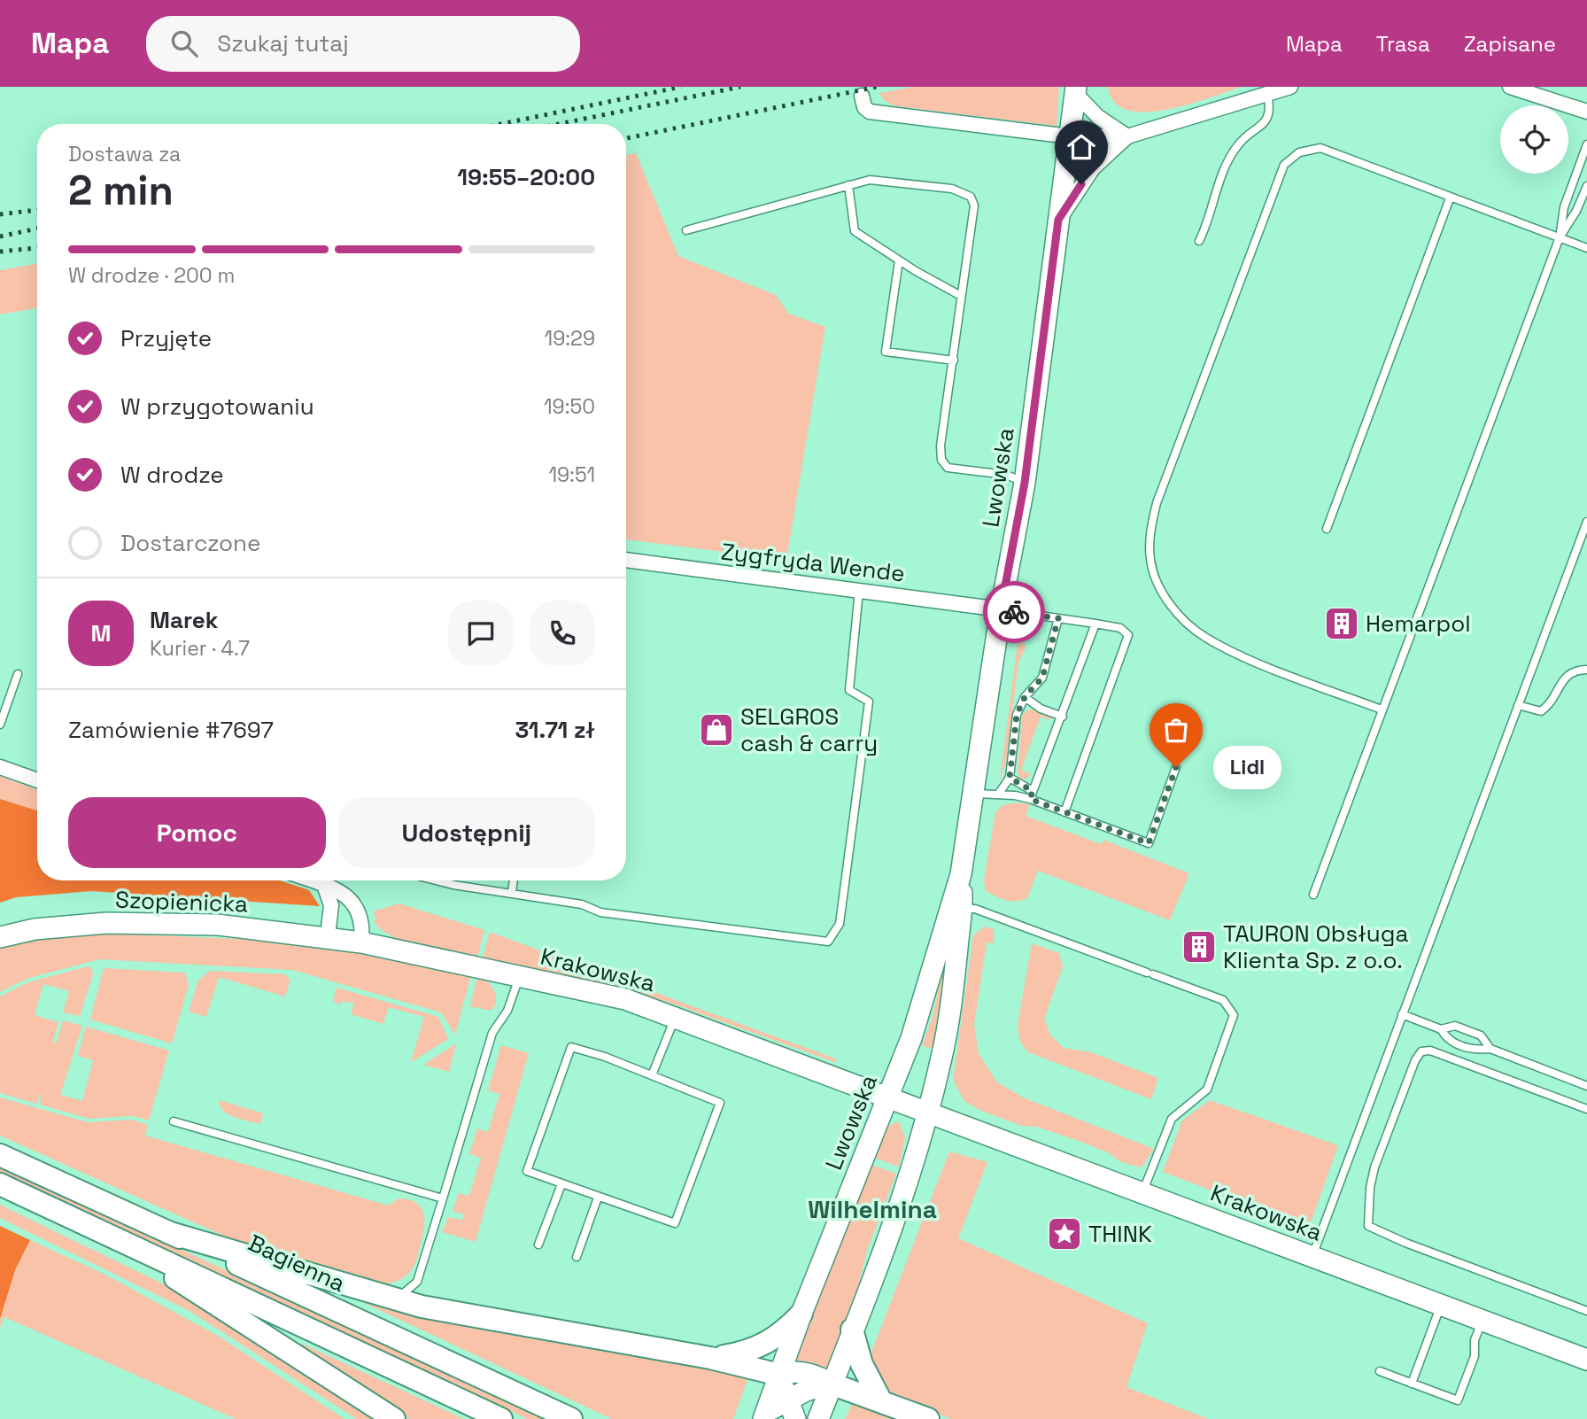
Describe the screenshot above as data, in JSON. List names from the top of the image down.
{
  "streets": {
    "main road": ["Bagienna"],
    "street": [
      "Lwowska",
      "Zygfryda Wende",
      "Szopienicka",
      "Krakowska"
    ]
  },
  "crossings": [
    ["Lwowska", "Zygfryda Wende"],
    ["Lwowska", "Krakowska"],
    ["Szopienicka", "Krakowska"]
  ],
  "districts": ["Wilhelmina"],
  "places": {
    "building": ["Hemarpol", "TAURON Obsługa Klienta Sp. z o.o."],
    "shop": ["SELGROS cash & carry"],
    "other": ["Lidl"],
    "place": ["THINK"]
  },
  "page": {
    "header": "Mapa",
    "search": "Szukaj tutaj",
    "nav": ["Mapa", "Trasa", "Zapisane"],
    "heading": ["2 min", "Dostawa za", "19:55–20:00"],
    "panel": [
      "Marek",
      "Kurier · 4.7",
      "Zamówienie #7697",
      "31.71 zł"
    ],
    "bar": "W drodze · 200 m",
    "list": [
      ["Przyjęte", "19:29"],
      ["W przygotowaniu", "19:50"],
      ["W drodze", "19:51"],
      "Dostarczone"
    ],
    "round": "M",
    "bubble": "Lidl",
    "buttons": ["Pomoc", "Udostępnij"]
  }
}
